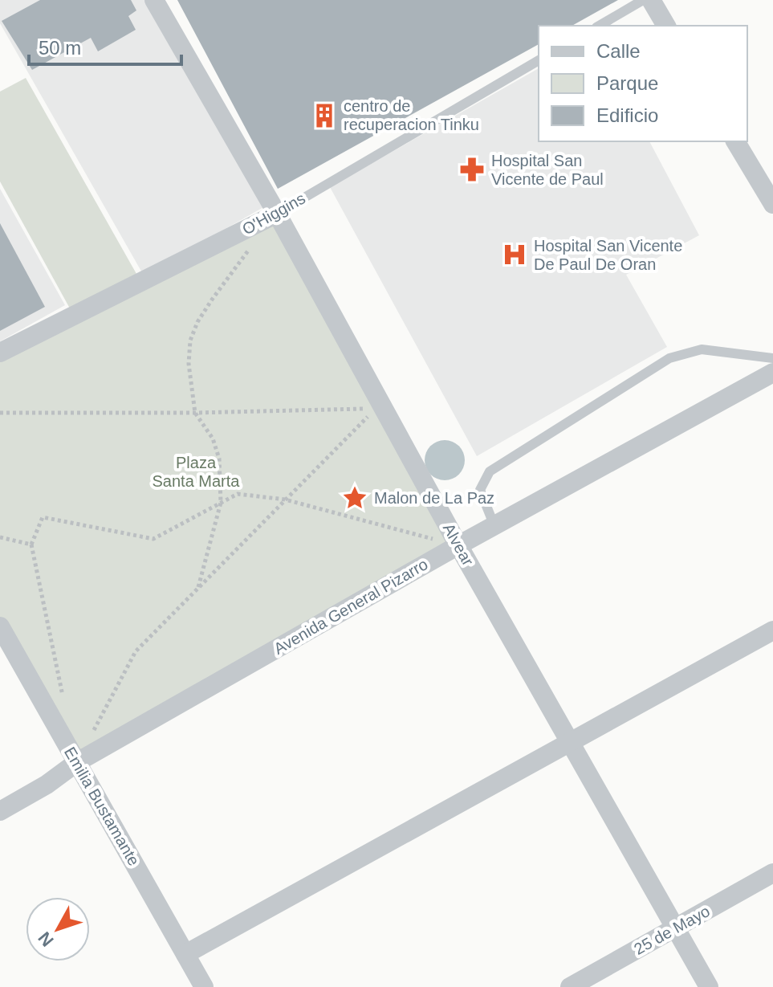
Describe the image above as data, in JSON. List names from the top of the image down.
{
  "streets": {
    "street": [
      "O'Higgins",
      "Alvear",
      "Avenida General Pizarro",
      "Emilia Bustamante",
      "25 de Mayo"
    ]
  },
  "crossings": [
    ["O'Higgins", "Alvear"],
    ["Alvear", "Avenida General Pizarro"],
    ["Alvear", "25 de Mayo"],
    ["Avenida General Pizarro", "Emilia Bustamante"]
  ],
  "parks": ["Plaza Santa Marta"],
  "places": {
    "building": ["centro de recuperacion Tinku"],
    "pharmacy": ["Hospital San Vicente de Paul"],
    "hospital": ["Hospital San Vicente De Paul De Oran"],
    "place": ["Malon de La Paz"]
  },
  "legend": ["Calle", "Parque", "Edificio"],
  "scale_bar": "50 m",
  "north": "bottom left"
}
